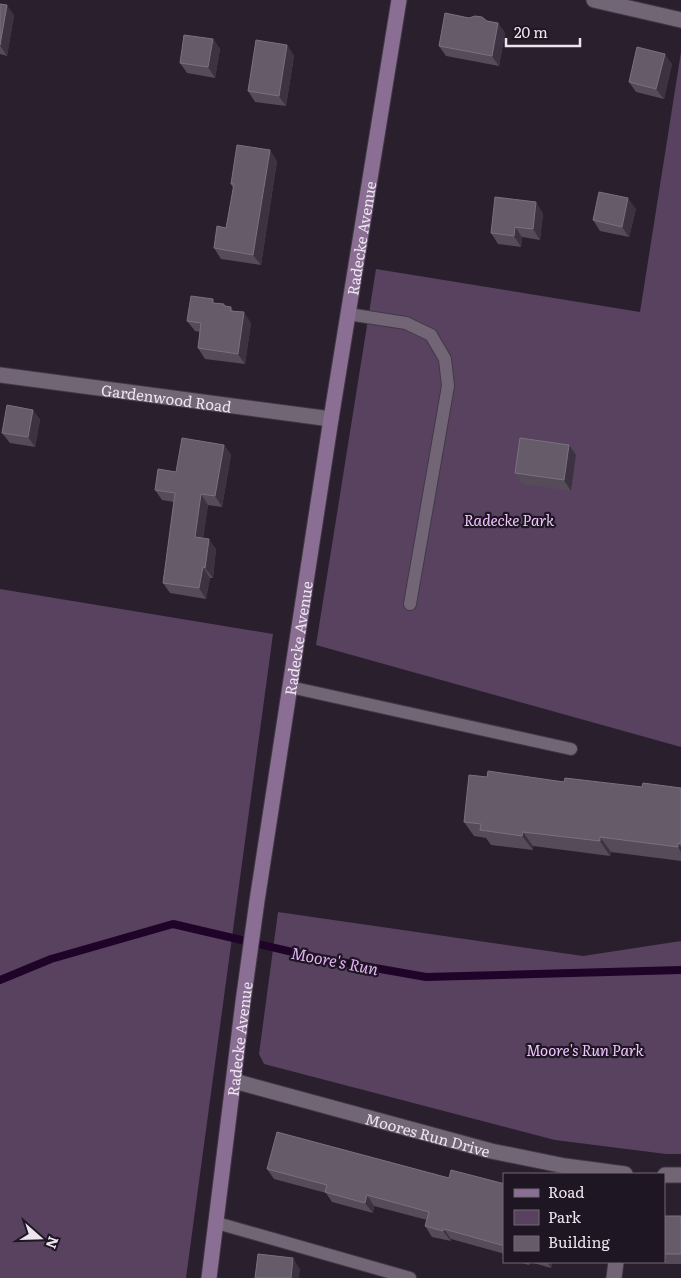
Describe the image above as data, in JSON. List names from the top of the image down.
{
  "streets": {
    "street": ["Radecke Avenue", "Gardenwood Road", "Moores Run Drive"]
  },
  "crossings": [
    ["Radecke Avenue", "Gardenwood Road"],
    ["Radecke Avenue", "Moores Run Drive"]
  ],
  "water": ["Moore's Run"],
  "parks": ["Radecke Park", "Moore's Run Park"],
  "legend": ["Road", "Park", "Building"],
  "scale_bar": "20 m",
  "north": "right"
}
